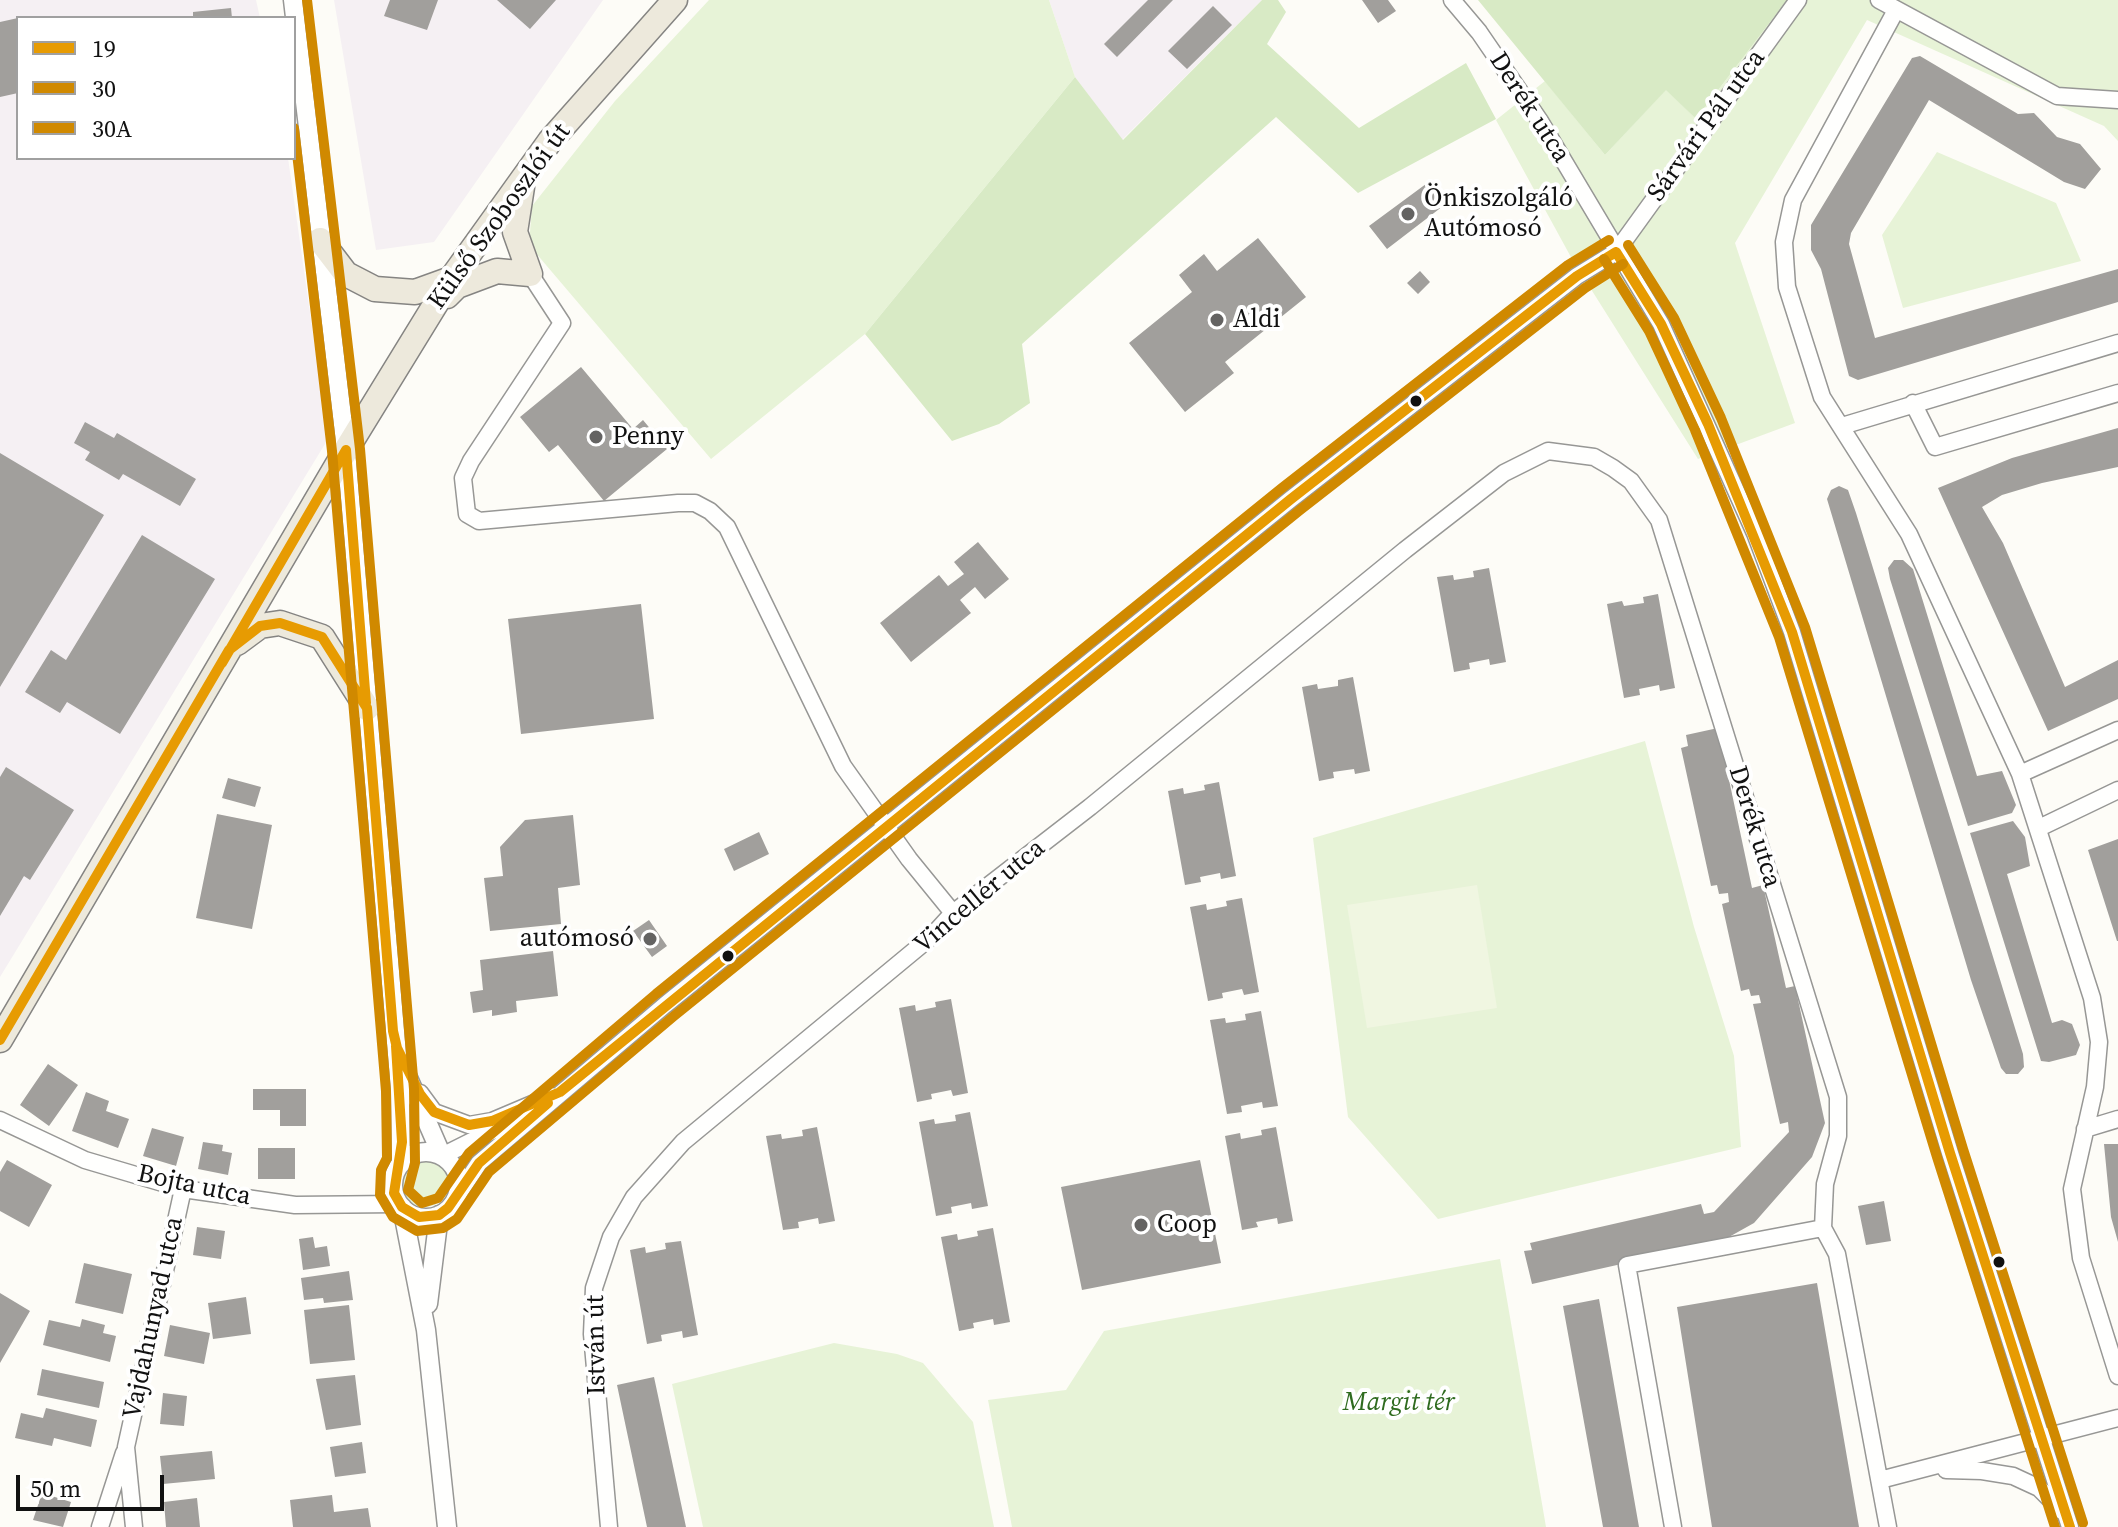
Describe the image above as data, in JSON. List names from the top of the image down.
{
  "streets": {
    "main road": ["Külső Szoboszlói út"],
    "street": [
      "Derék utca",
      "Sárvári Pál utca",
      "Vincellér utca",
      "Bojta utca",
      "Vajdahunyad utca",
      "István út"
    ]
  },
  "crossings": [
    ["Derék utca", "Sárvári Pál utca"],
    ["Derék utca", "Vincellér utca"],
    ["Vincellér utca", "István út"],
    ["Bojta utca", "Vajdahunyad utca"]
  ],
  "parks": ["Margit tér"],
  "places": [
    "Önkiszolgáló Autómosó",
    "Aldi",
    "Penny",
    "autómosó",
    "Coop"
  ],
  "lines": ["transit line 30A", "transit line 30", "transit line 19"],
  "legend": ["19", "30", "30A"],
  "scale_bar": "50 m"
}
